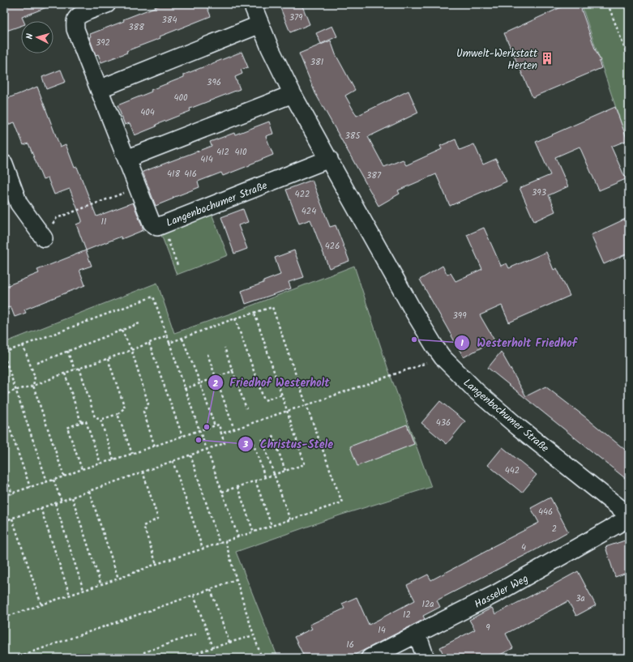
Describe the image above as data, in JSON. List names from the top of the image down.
{
  "streets": {
    "street": ["Langenbochumer Straße", "Hasseler Weg"]
  },
  "places": {
    "building": ["Umwelt-Werkstatt Herten"],
    "other": ["Westerholt Friedhof", "Friedhof Westerholt", "Christus-Stele"]
  },
  "house_numbers": [
    "379",
    "384",
    "388",
    "392",
    "381",
    "396",
    "400",
    "404",
    "385",
    "412",
    "410",
    "414",
    "418",
    "416",
    "387",
    "393",
    "422",
    "424",
    "11",
    "426",
    "399",
    "436",
    "442",
    "446",
    "2",
    "4",
    "3a",
    "12a",
    "12",
    "9",
    "14",
    "16"
  ],
  "north": "left"
}
